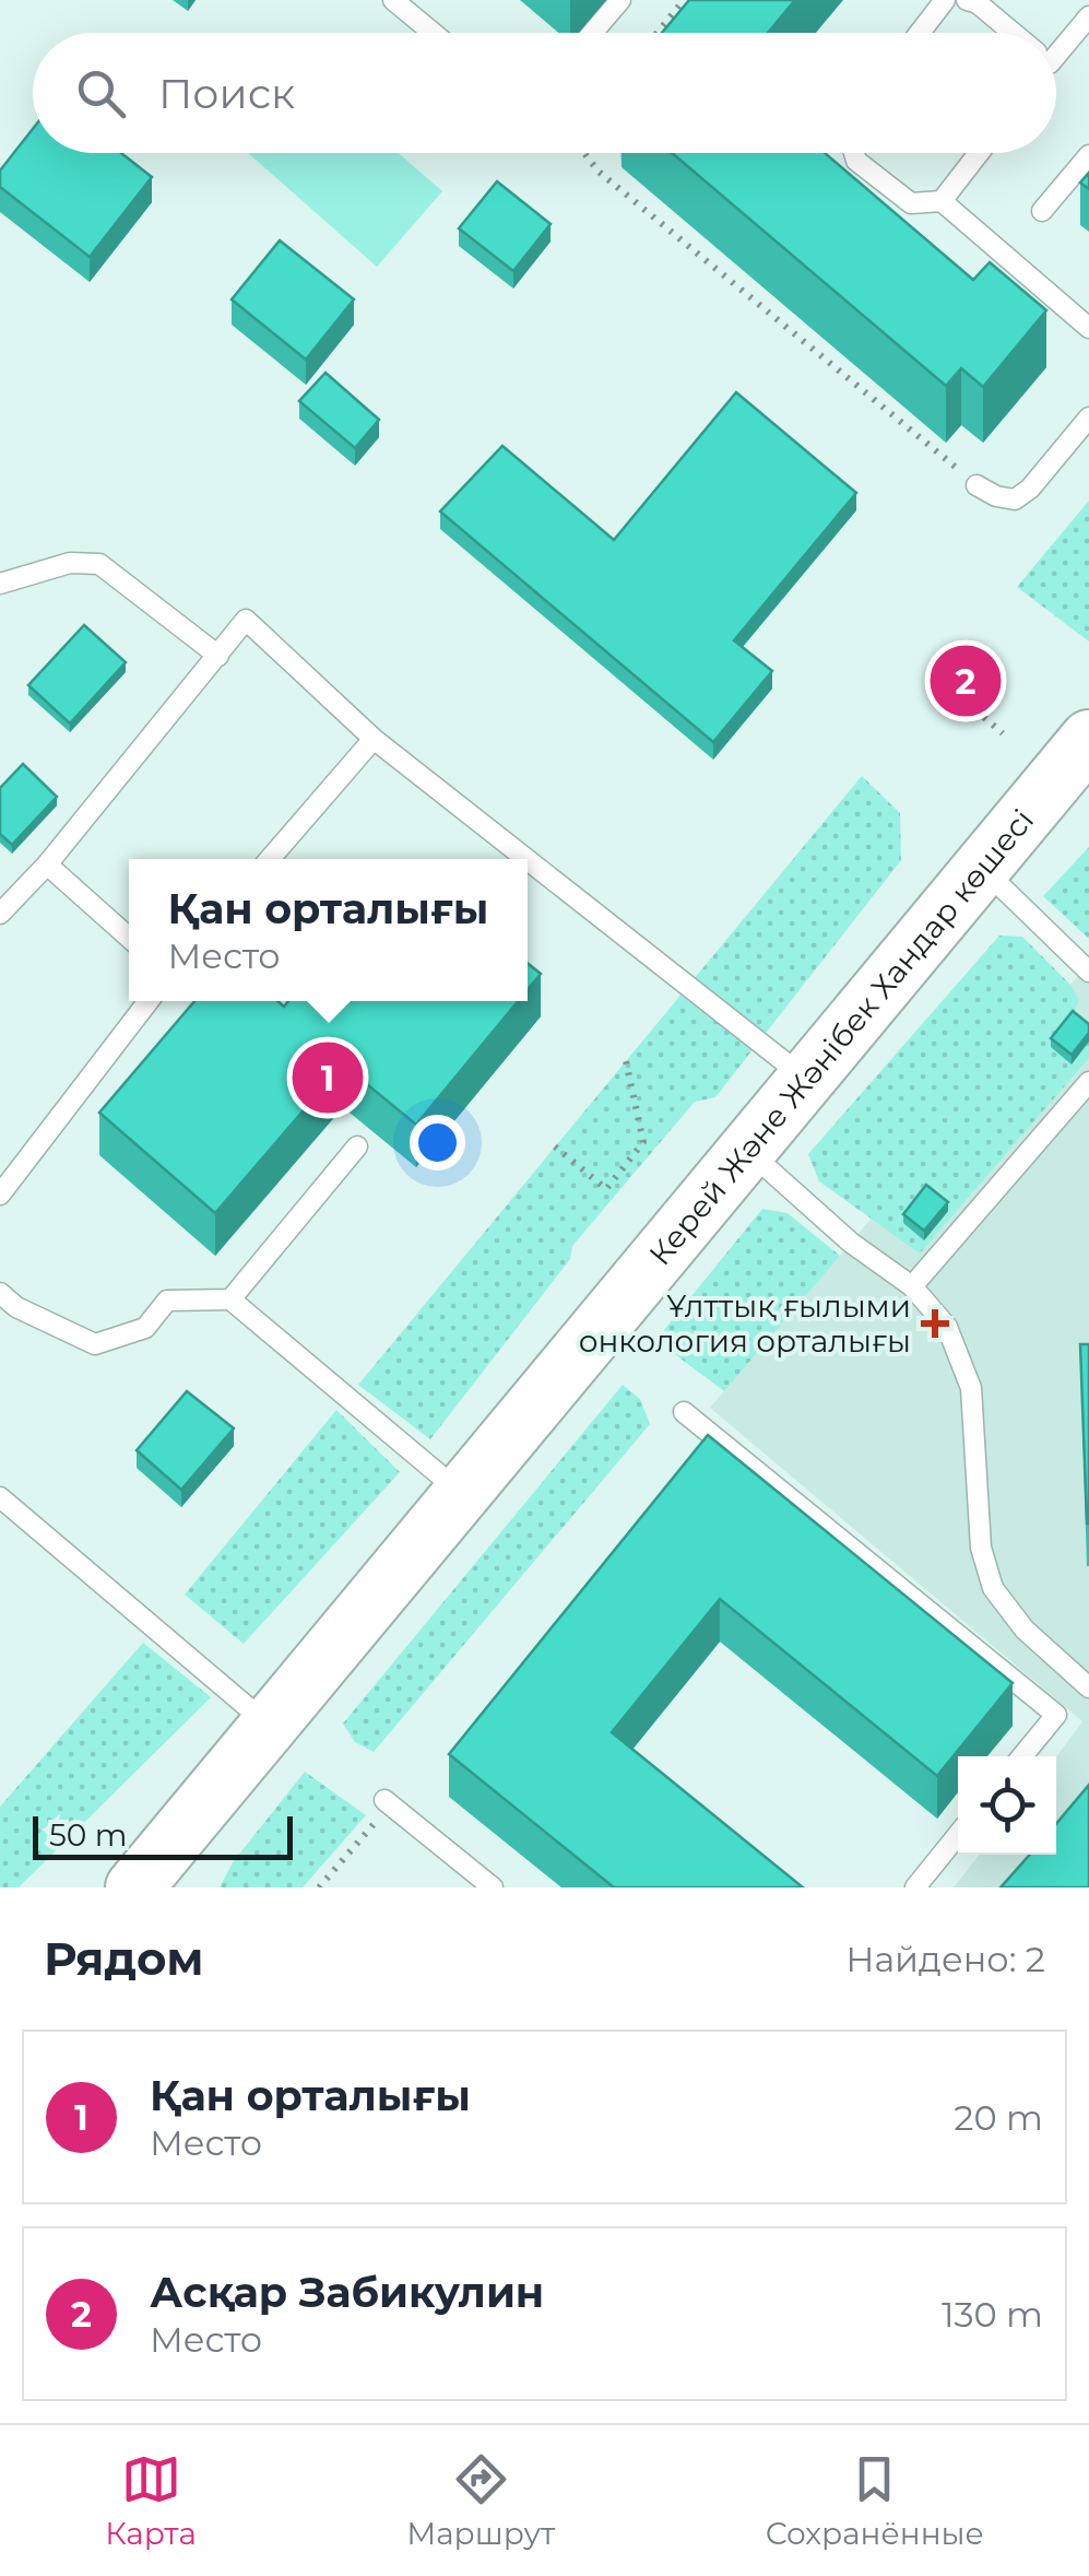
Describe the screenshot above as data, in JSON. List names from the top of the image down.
{
  "streets": {
    "main road": ["Керей Және Жәнібек Хандар көшесі"]
  },
  "places": {
    "health": ["Ұлттық ғылыми онкология орталығы"]
  },
  "scale_bar": "50 m",
  "page": {
    "search": "Поиск",
    "pins": ["2", "1"],
    "popup": ["Қан орталығы", "Место"],
    "scale": "50 m",
    "heading": ["Рядом", "Найдено: 2"],
    "list": [
      {
        "mark": "1",
        "name": "Қан орталығы",
        "note": "Место",
        "value": "20 m"
      },
      {
        "mark": "2",
        "name": "Асқар Забикулин",
        "note": "Место",
        "value": "130 m"
      }
    ],
    "nav": ["Карта", "Маршрут", "Сохранённые"]
  }
}
